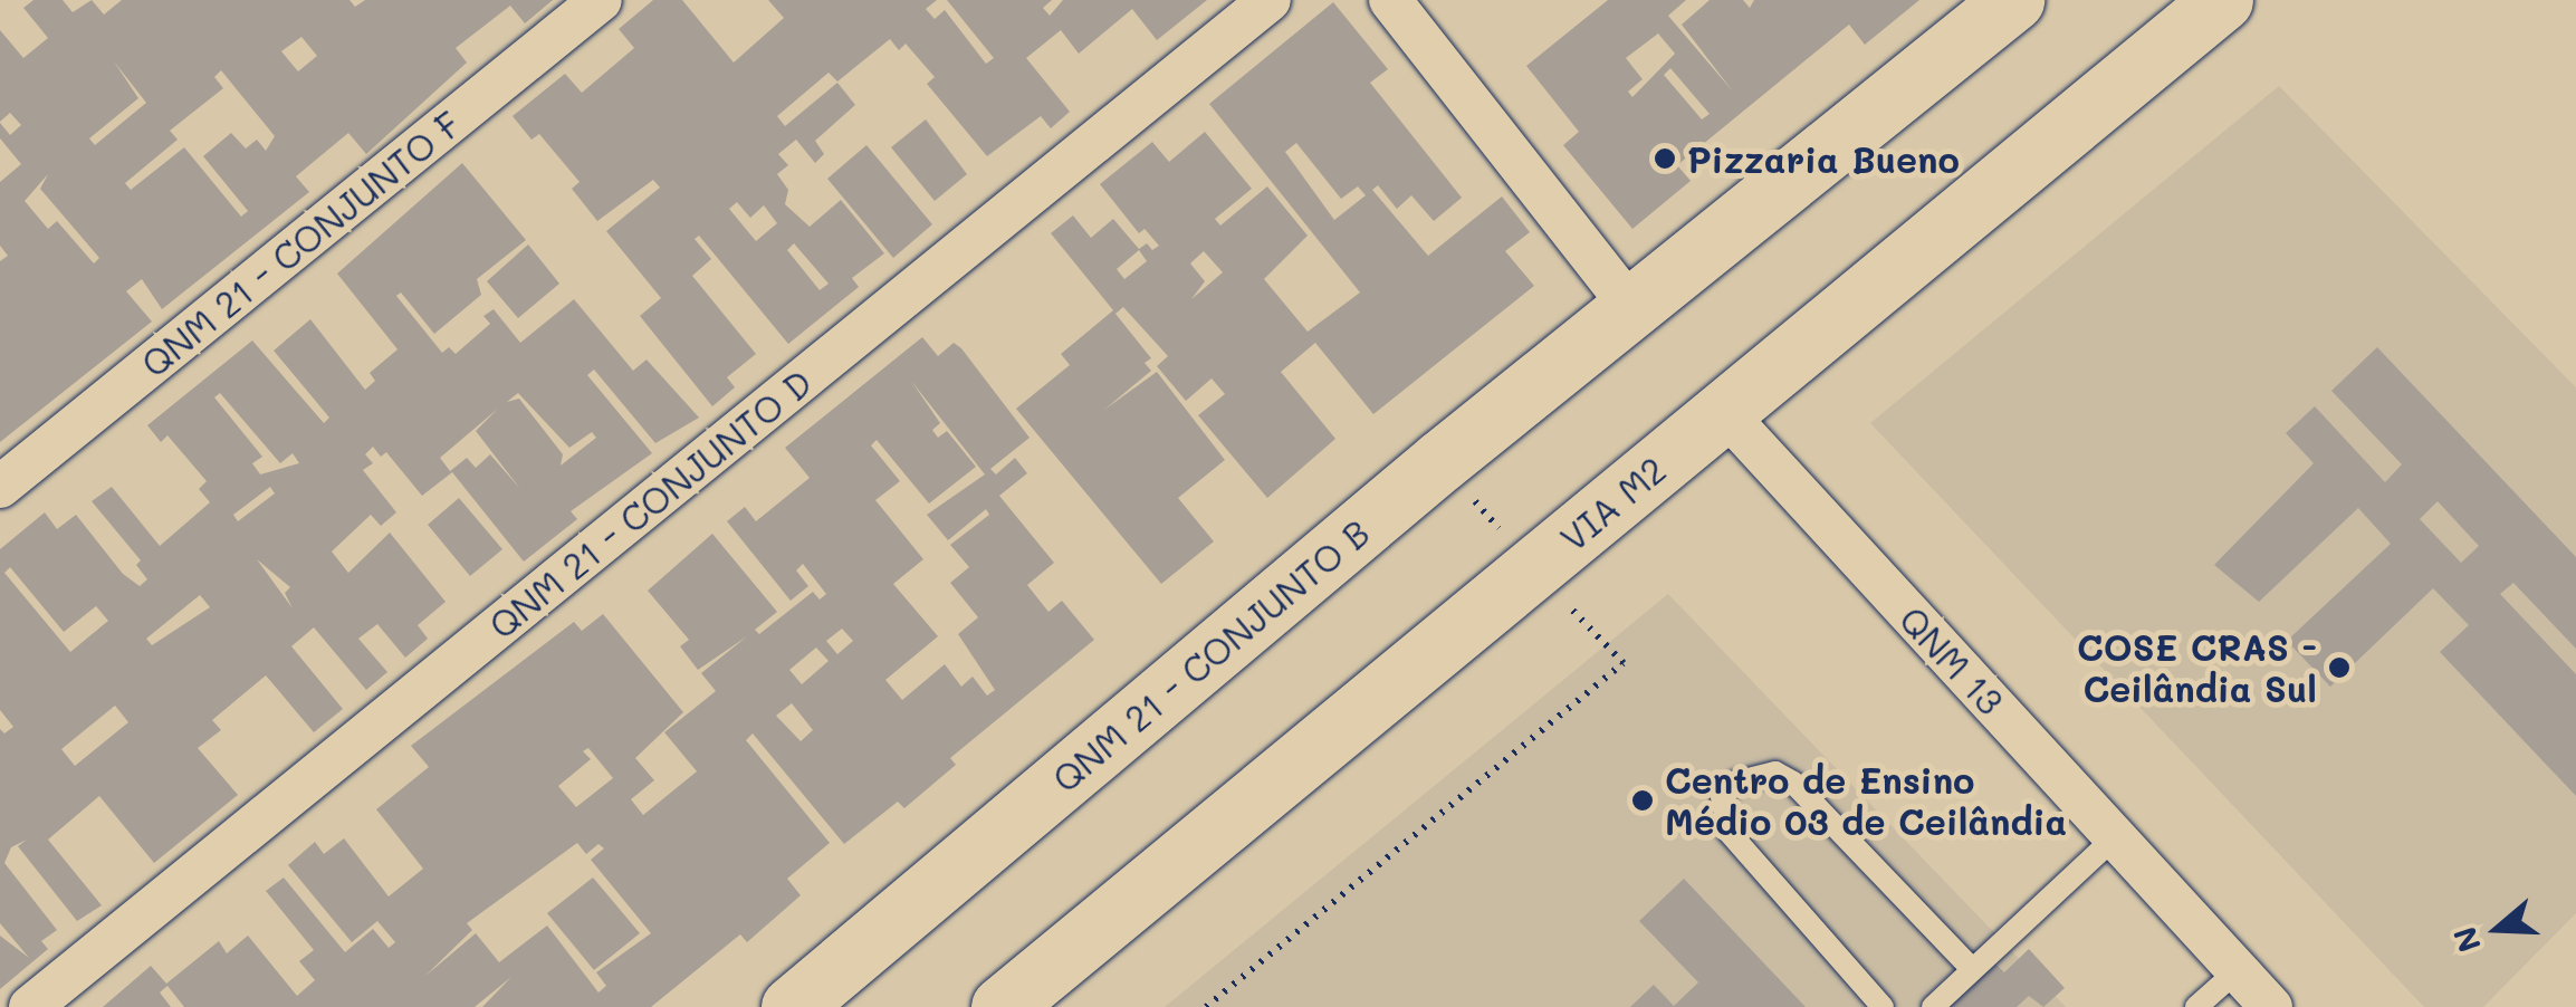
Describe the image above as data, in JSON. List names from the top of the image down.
{
  "streets": {
    "main road": ["VIA M2", "QNM 21 - CONJUNTO B"],
    "street": ["QNM 21 - CONJUNTO F", "QNM 21 - CONJUNTO D", "QNM 13"]
  },
  "crossings": [
    ["VIA M2", "QNM 13"]
  ],
  "places": ["Pizzaria Bueno", "COSE CRAS - Ceilândia Sul", "Centro de Ensino Médio 03 de Ceilândia"],
  "north": "left"
}
